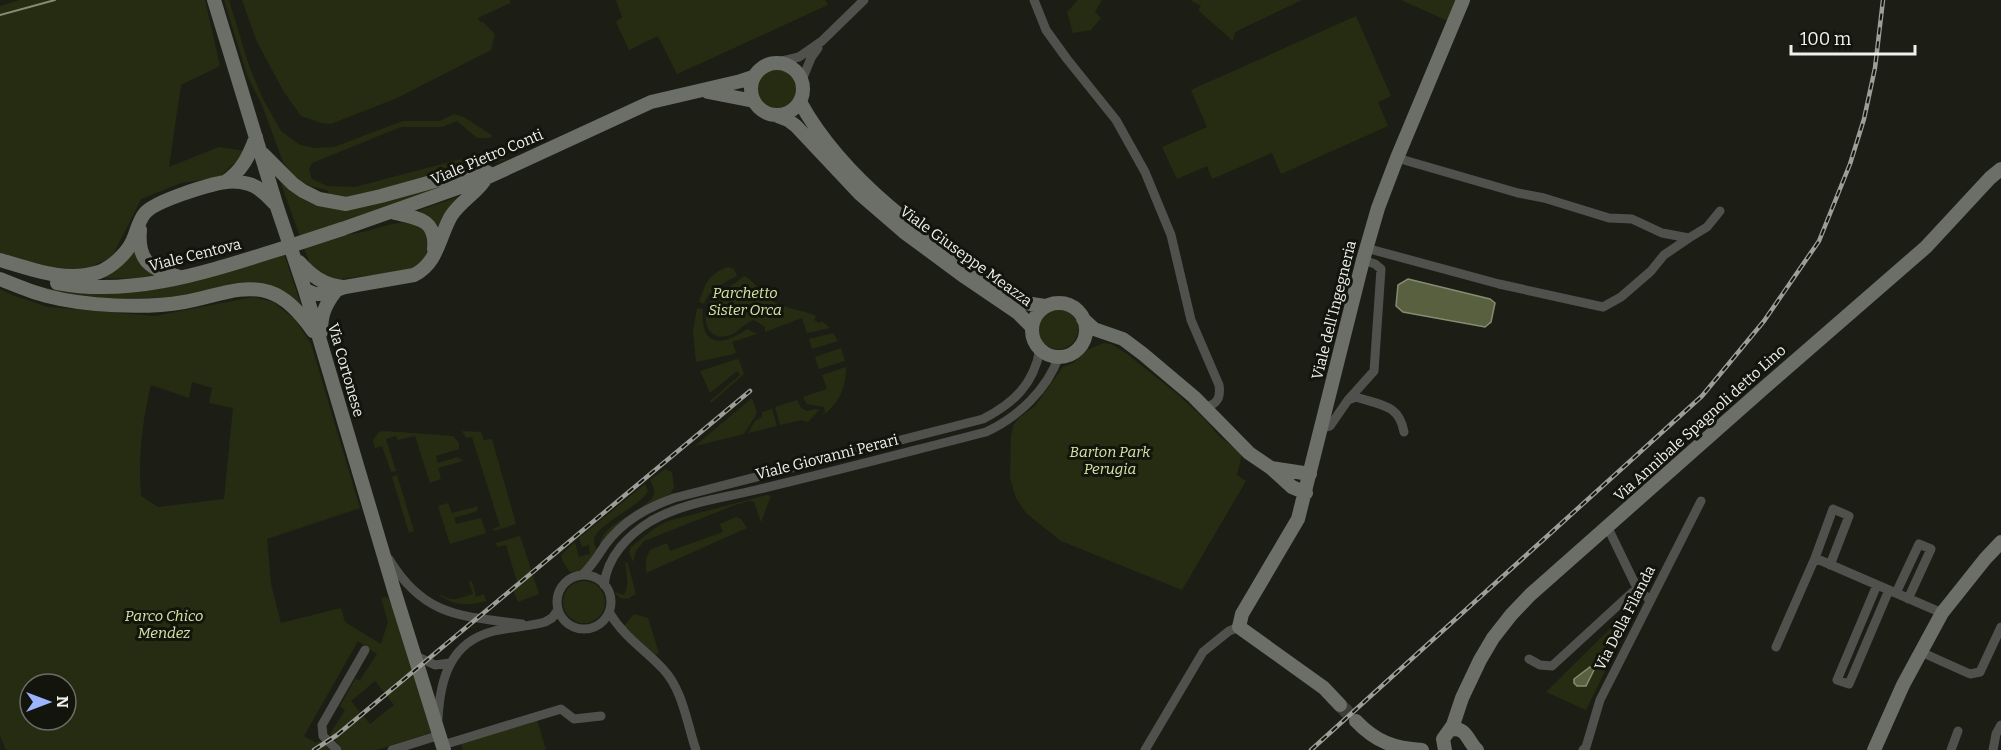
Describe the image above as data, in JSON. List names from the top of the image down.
{
  "streets": {
    "street": [
      "Viale Pietro Conti",
      "Viale Centova",
      "Viale Giuseppe Meazza",
      "Viale dell'Ingegneria",
      "Via Cortonese",
      "Via Annibale Spagnoli detto Lino",
      "Viale Giovanni Perari",
      "Via Della Filanda"
    ]
  },
  "crossings": [
    ["Viale Pietro Conti", "Viale Centova"],
    ["Viale Pietro Conti", "Viale Giuseppe Meazza"],
    ["Viale Pietro Conti", "Via Cortonese"],
    ["Viale Centova", "Via Cortonese"],
    ["Viale Giuseppe Meazza", "Viale Giovanni Perari"]
  ],
  "parks": ["Parchetto Sister Orca", "Barton Park Perugia", "Parco Chico Mendez"],
  "scale_bar": "100 m",
  "north": "right"
}
